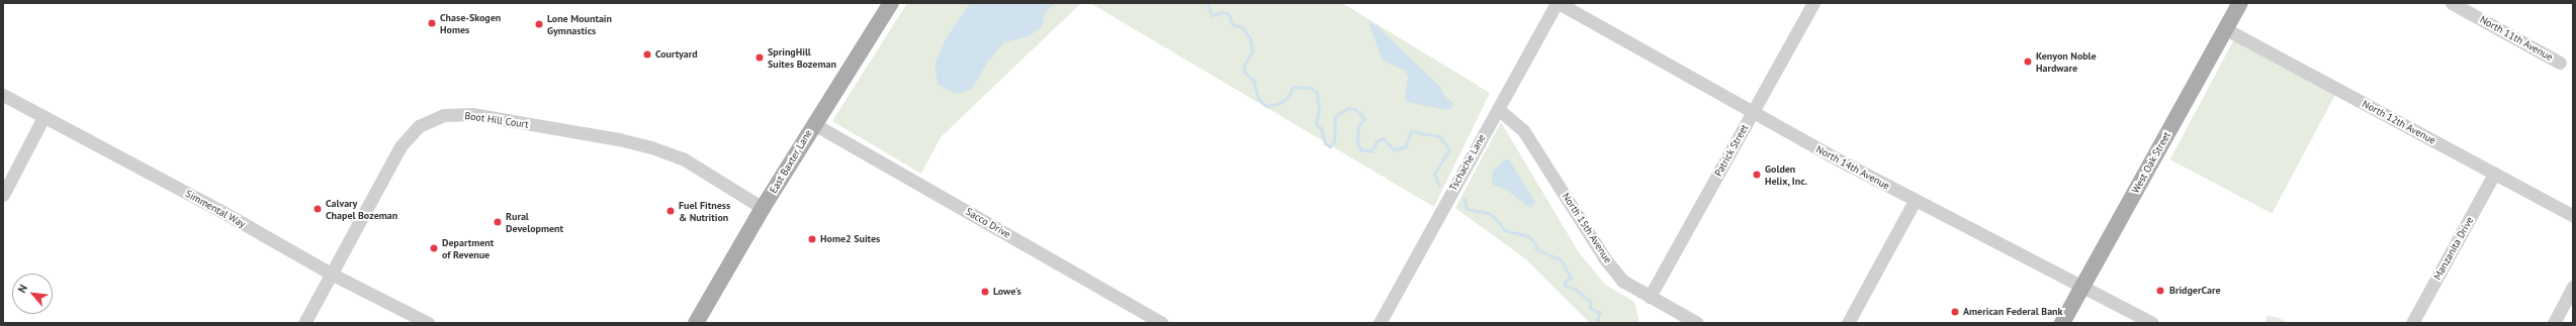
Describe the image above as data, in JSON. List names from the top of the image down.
{
  "streets": {
    "main road": ["East Baxter Lane", "West Oak Street"],
    "street": [
      "North 11th Avenue",
      "Boot Hill Court",
      "North 12th Avenue",
      "Patrick Street",
      "Tschache Lane",
      "North 14th Avenue",
      "Simmental Way",
      "Sacco Drive",
      "North 15th Avenue",
      "Manzanita Drive"
    ]
  },
  "crossings": [
    ["Boot Hill Court", "East Baxter Lane"],
    ["Boot Hill Court", "Simmental Way"],
    ["North 12th Avenue", "West Oak Street"],
    ["North 12th Avenue", "Manzanita Drive"],
    ["Patrick Street", "North 14th Avenue"],
    ["Patrick Street", "North 15th Avenue"],
    ["East Baxter Lane", "Sacco Drive"],
    ["Tschache Lane", "North 14th Avenue"],
    ["Tschache Lane", "North 15th Avenue"],
    ["West Oak Street", "North 14th Avenue"]
  ],
  "places": [
    "Chase-Skogen Homes",
    "Lone Mountain Gymnastics",
    "Courtyard",
    "SpringHill Suites Bozeman",
    "Kenyon Noble Hardware",
    "Golden Helix, Inc.",
    "Calvary Chapel Bozeman",
    "Fuel Fitness & Nutrition",
    "Rural Development",
    "Home2 Suites",
    "Department of Revenue",
    "BridgerCare",
    "Lowe's",
    "American Federal Bank"
  ],
  "north": "top left"
}
